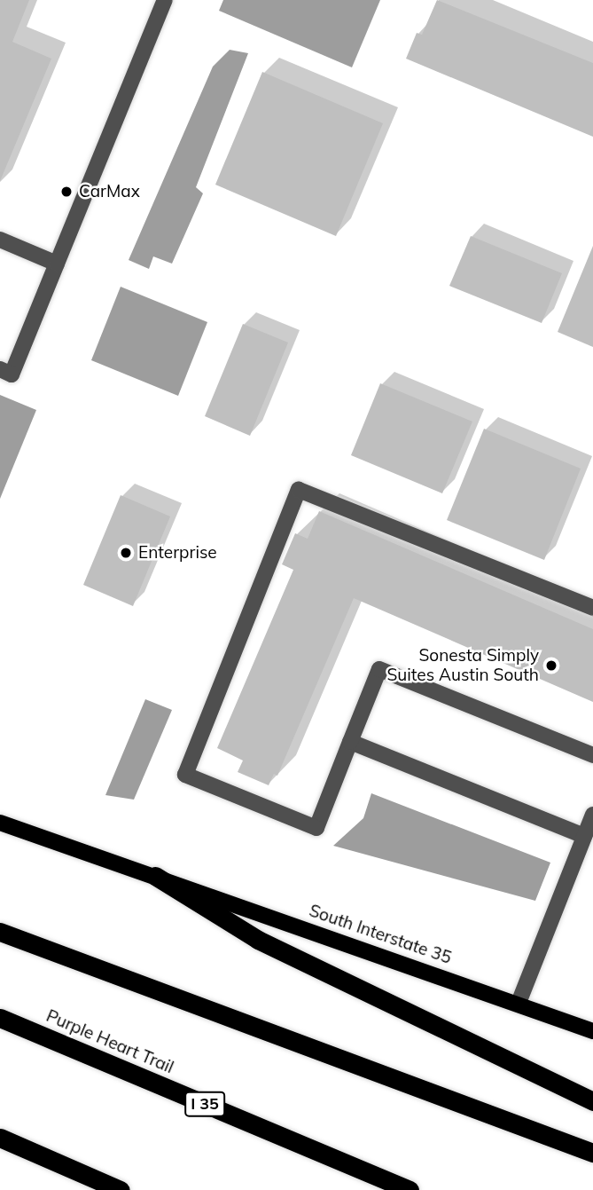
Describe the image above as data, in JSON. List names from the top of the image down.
{
  "streets": {
    "highway": ["Purple Heart Trail", "I 35"],
    "main road": ["South Interstate 35"]
  },
  "places": ["CarMax", "Enterprise", "Sonesta Simply Suites Austin South"]
}
